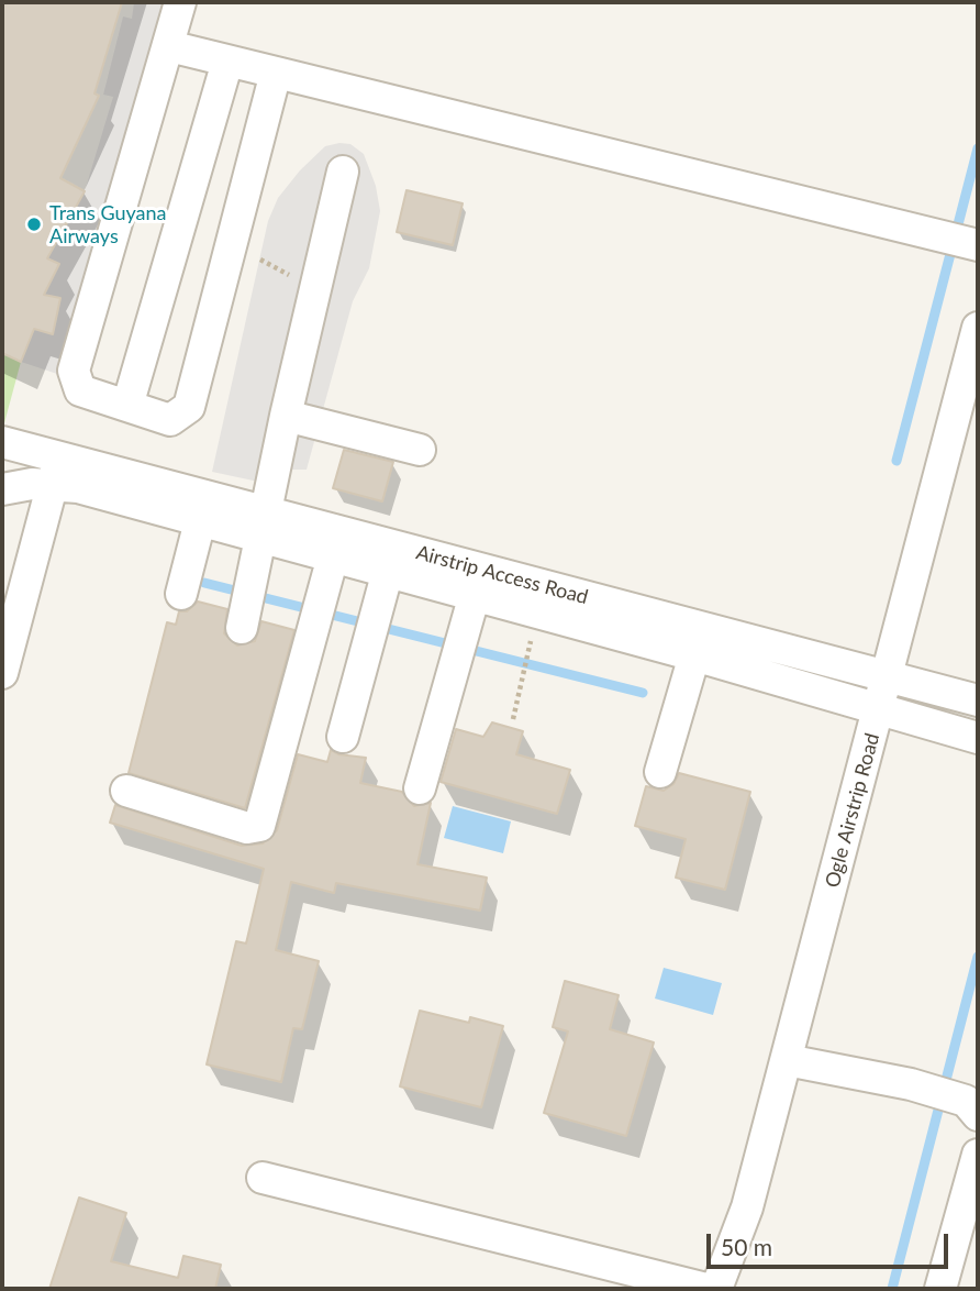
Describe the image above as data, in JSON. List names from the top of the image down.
{
  "streets": {
    "street": ["Airstrip Access Road", "Ogle Airstrip Road"]
  },
  "crossings": [
    ["Airstrip Access Road", "Ogle Airstrip Road"]
  ],
  "places": ["Trans Guyana Airways"],
  "scale_bar": "50 m"
}
